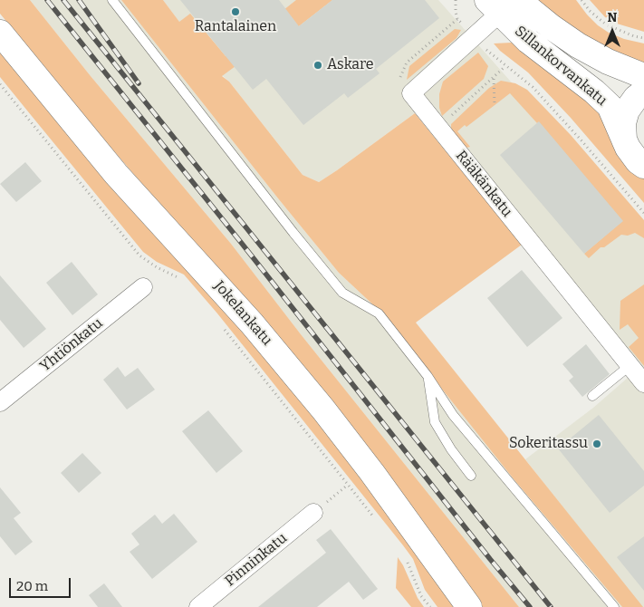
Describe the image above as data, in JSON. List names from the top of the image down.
{
  "streets": {
    "street": [
      "Sillankorvankatu",
      "Rääkänkatu",
      "Jokelankatu",
      "Yhtiönkatu",
      "Pinninkatu"
    ]
  },
  "places": ["Rantalainen", "Askare", "Sokeritassu"],
  "scale_bar": "20 m",
  "north": "top"
}
